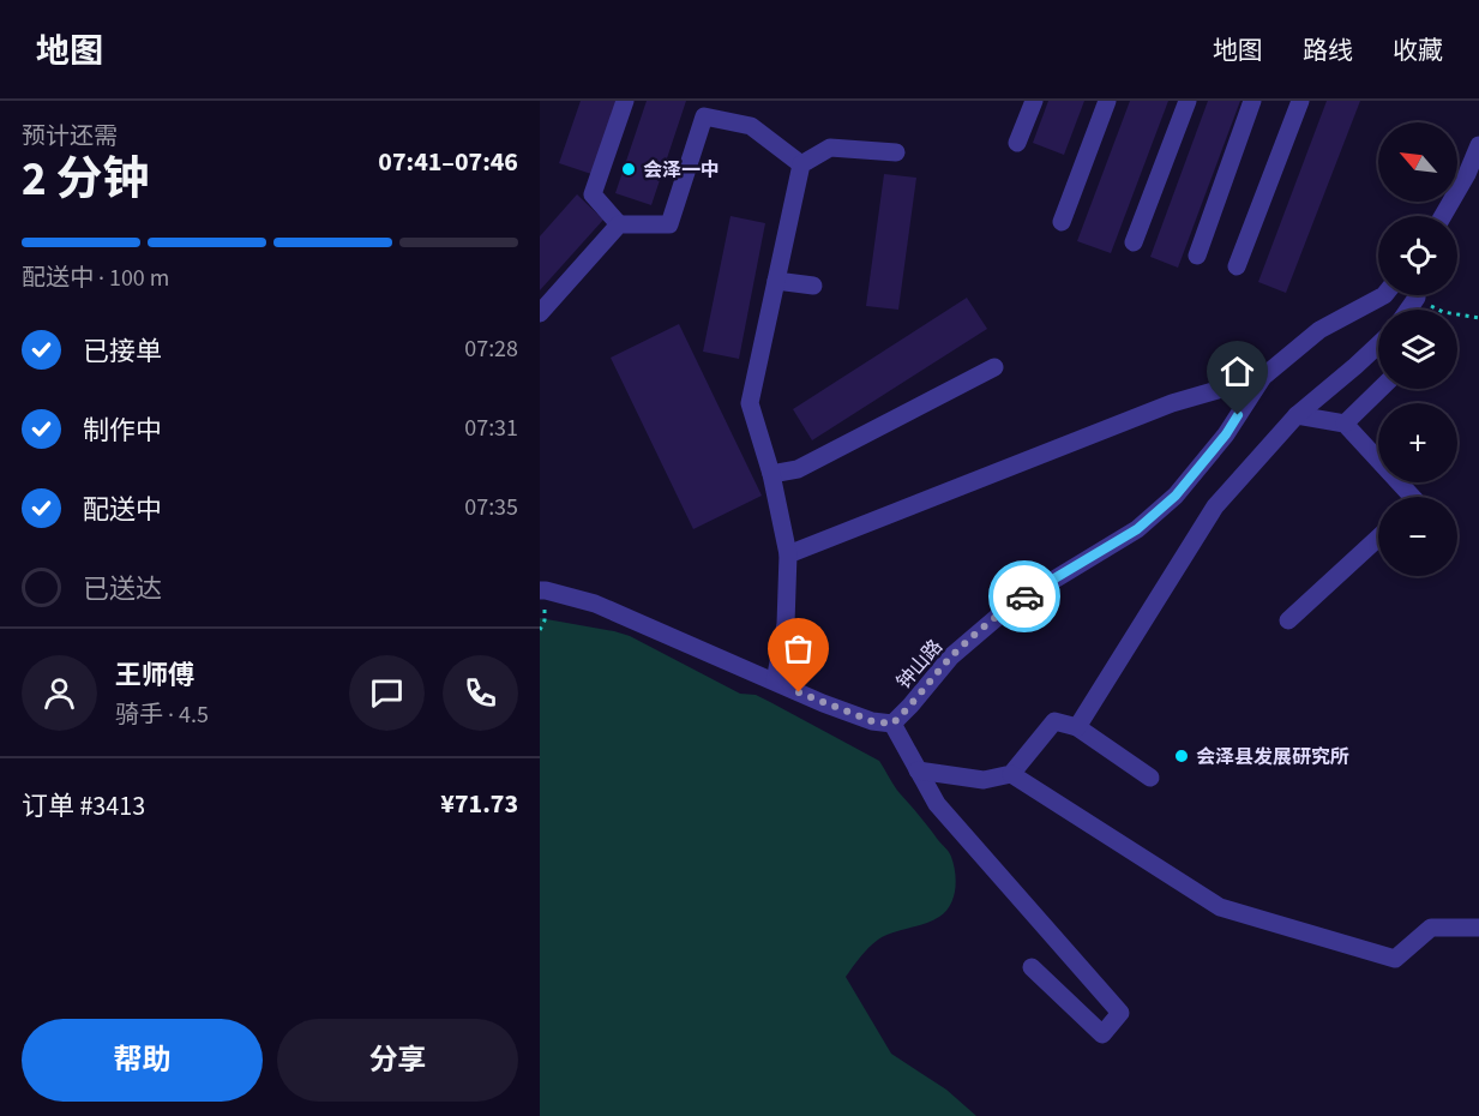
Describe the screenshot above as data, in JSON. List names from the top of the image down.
{
  "streets": {
    "street": ["钟山路"]
  },
  "places": ["会泽一中", "会泽县发展研究所"],
  "north": "top left",
  "page": {
    "header": "地图",
    "nav": ["地图", "路线", "收藏"],
    "heading": ["2 分钟", "预计还需", "07:41–07:46"],
    "panel": [
      "王师傅",
      "骑手 · 4.5",
      "订单 #3413",
      "¥71.73"
    ],
    "map_buttons": ["+", "−"],
    "bar": "配送中 · 100 m",
    "list": [
      ["已接单", "07:28"],
      ["制作中", "07:31"],
      ["配送中", "07:35"],
      "已送达"
    ],
    "buttons": ["帮助", "分享"]
  }
}
